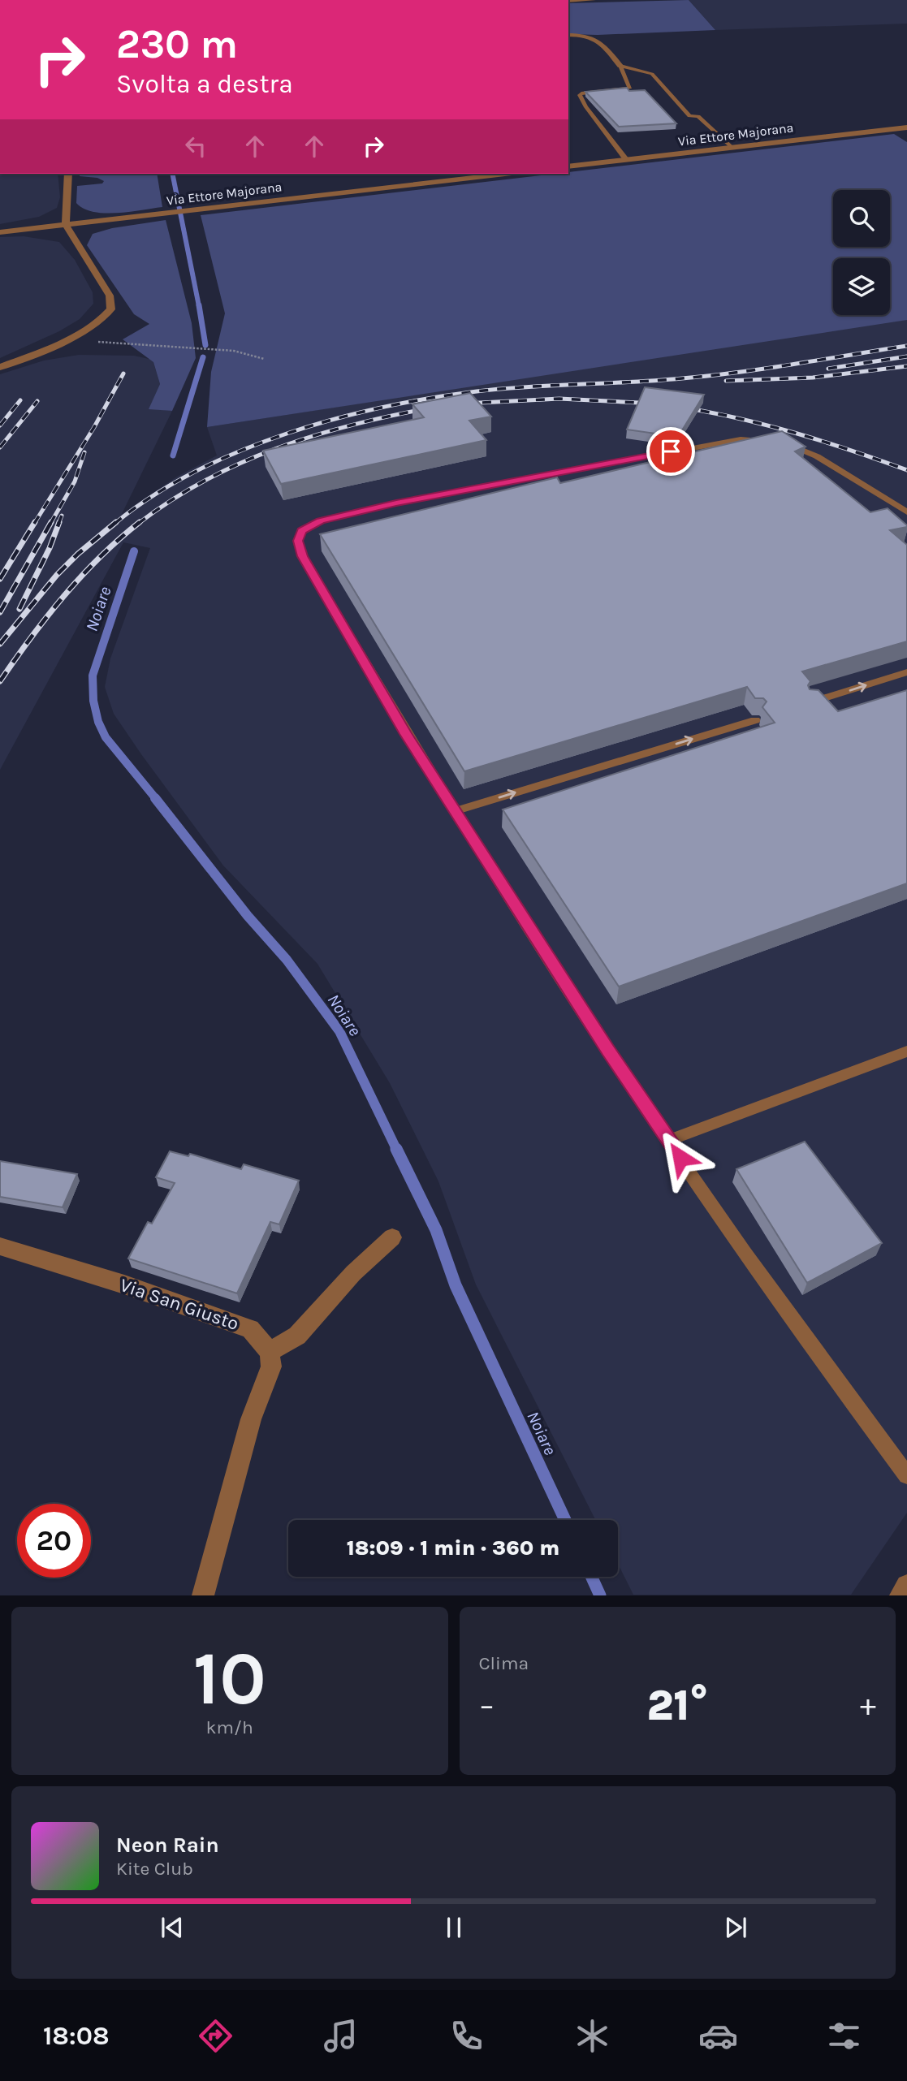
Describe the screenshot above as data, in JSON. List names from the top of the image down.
{
  "streets": {
    "street": ["Via Ettore Majorana", "Via San Giusto"]
  },
  "water": ["Noiare"],
  "page": {
    "turn": ["230 m", "Svolta a destra"],
    "limit": "20",
    "trip": "18:09 · 1 min · 360 m",
    "tile": [
      ["10", "km/h"],
      "Clima"
    ],
    "heat": ["−", "21°", "+"],
    "song": ["Neon Rain", "Kite Club"],
    "tabs": "18:08"
  }
}
